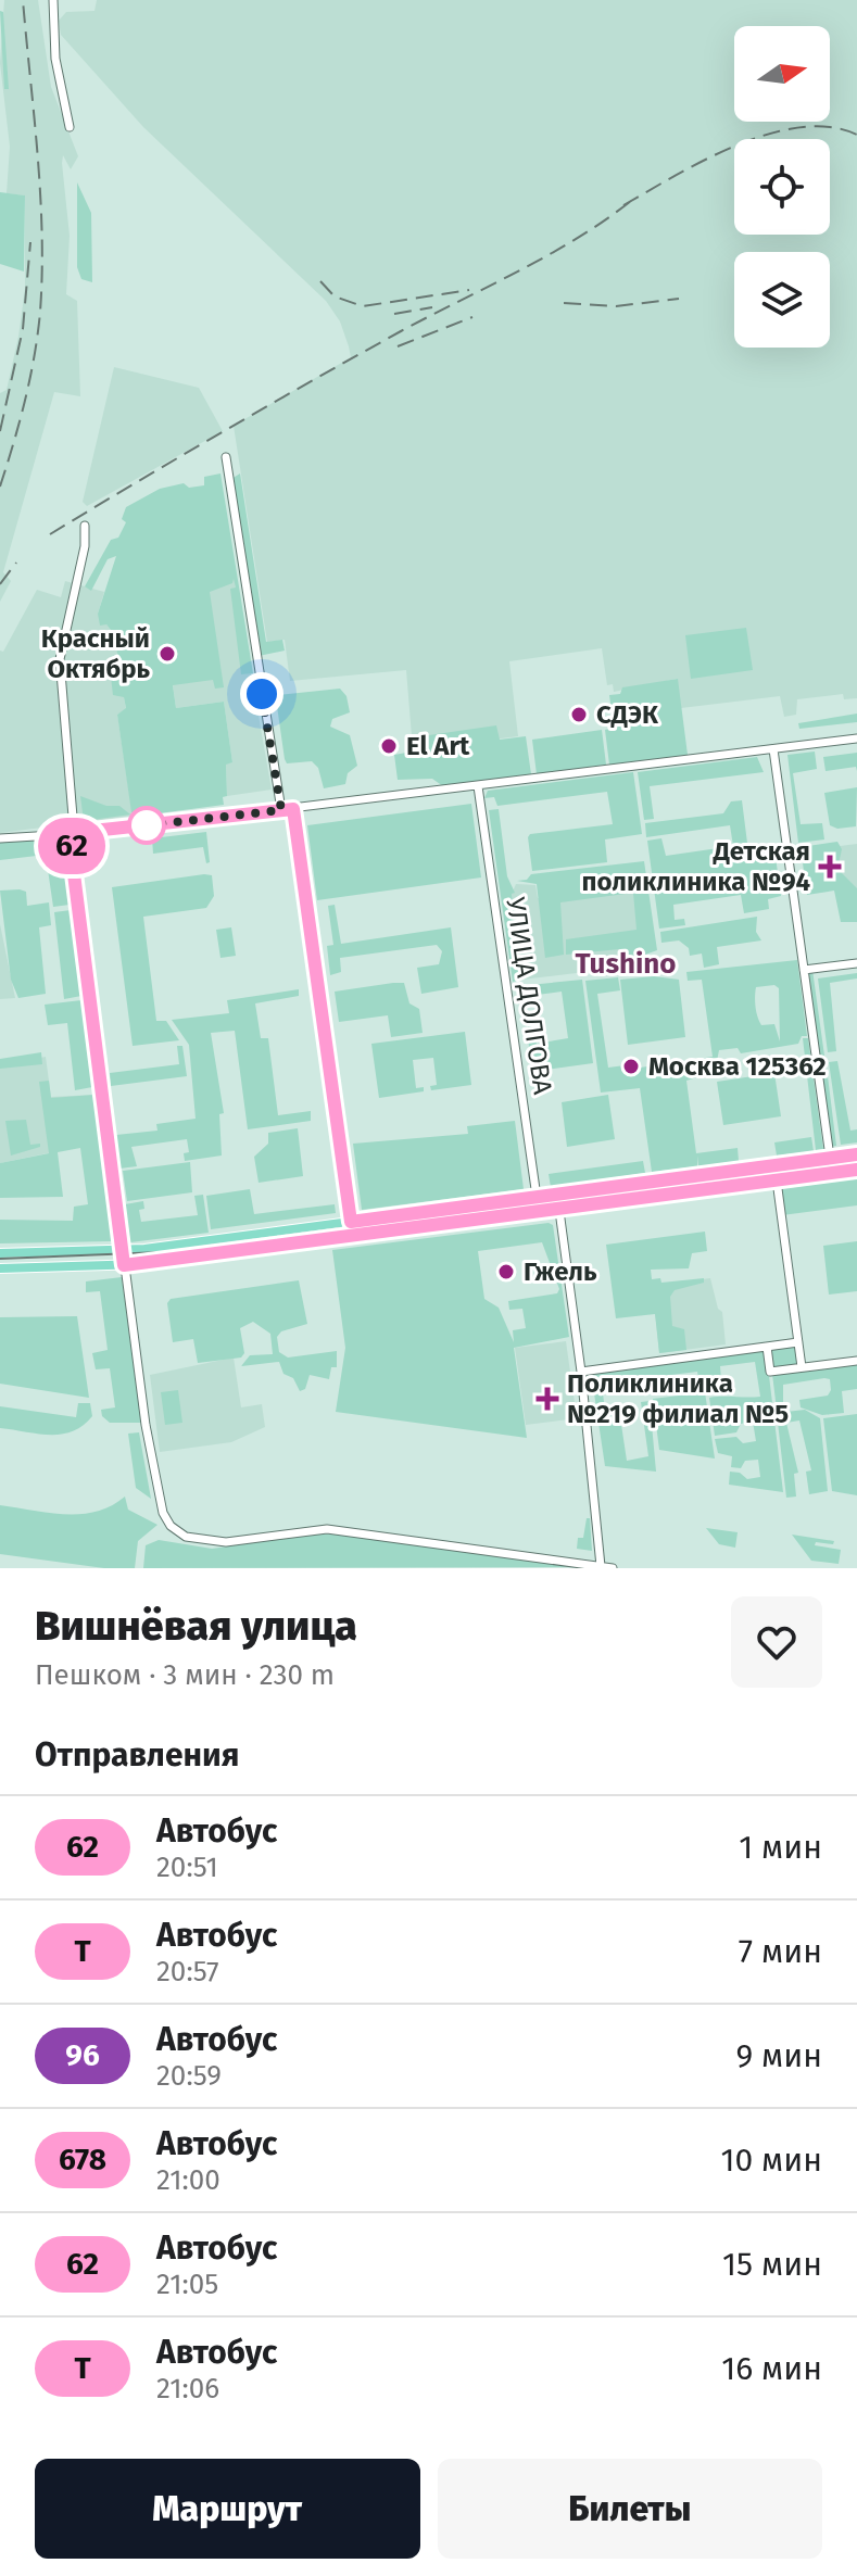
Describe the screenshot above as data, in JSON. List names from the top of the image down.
{
  "streets": {
    "street": ["УЛИЦА ДОЛГОВА"]
  },
  "districts": ["Tushino"],
  "places": {
    "other": [
      "Красный Октябрь",
      "СДЭК",
      "El Art",
      "Москва 125362",
      "Гжель"
    ],
    "health": ["Детская поликлиника №94", "Поликлиника №219 филиал №5"]
  },
  "lines": ["bus line 62"],
  "north": "right",
  "page": {
    "on_map": "62",
    "heading": [
      ["Вишнёвая улица", "Пешком · 3 мин · 230 m"],
      "Отправления"
    ],
    "list": [
      {
        "mark": "62",
        "name": "Автобус",
        "note": "20:51",
        "value": "1 мин"
      },
      {
        "mark": "Т",
        "name": "Автобус",
        "note": "20:57",
        "value": "7 мин"
      },
      {
        "mark": "96",
        "name": "Автобус",
        "note": "20:59",
        "value": "9 мин"
      },
      {
        "mark": "678",
        "name": "Автобус",
        "note": "21:00",
        "value": "10 мин"
      },
      {
        "mark": "62",
        "name": "Автобус",
        "note": "21:05",
        "value": "15 мин"
      },
      {
        "mark": "Т",
        "name": "Автобус",
        "note": "21:06",
        "value": "16 мин"
      }
    ],
    "buttons": ["Маршрут", "Билеты"]
  }
}
